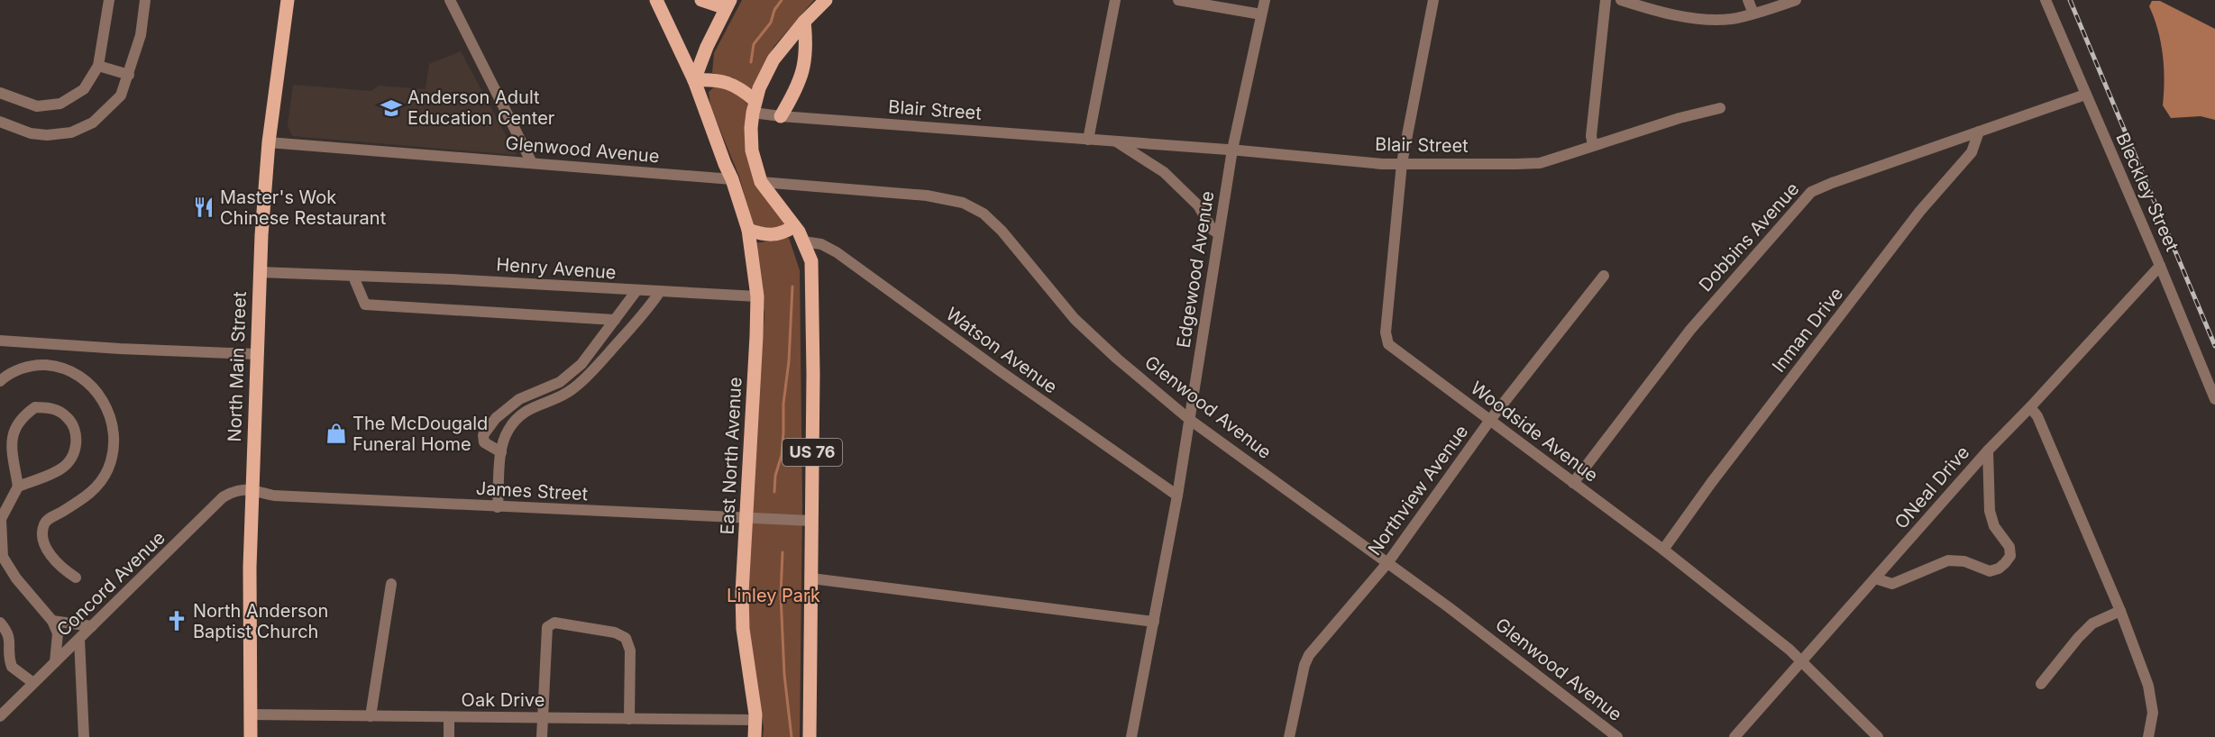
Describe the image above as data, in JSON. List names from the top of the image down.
{
  "streets": {
    "main road": ["North Main Street", "US 76", "East North Avenue"],
    "street": [
      "Blair Street",
      "Glenwood Avenue",
      "Bleckley Street",
      "Dobbins Avenue",
      "Henry Avenue",
      "Edgewood Avenue",
      "Inman Drive",
      "Watson Avenue",
      "Woodside Avenue",
      "ONeal Drive",
      "Northview Avenue",
      "James Street",
      "Concord Avenue",
      "Oak Drive"
    ]
  },
  "crossings": [
    ["Blair Street", "Edgewood Avenue"],
    ["Blair Street", "Woodside Avenue"],
    ["Blair Street", "US 76"],
    ["Glenwood Avenue", "Edgewood Avenue"],
    ["Glenwood Avenue", "North Main Street"],
    ["Glenwood Avenue", "US 76"],
    ["Glenwood Avenue", "East North Avenue"],
    ["Glenwood Avenue", "Northview Avenue"],
    ["Bleckley Street", "Dobbins Avenue"],
    ["Bleckley Street", "ONeal Drive"],
    ["Dobbins Avenue", "Inman Drive"],
    ["Dobbins Avenue", "Woodside Avenue"],
    ["Henry Avenue", "North Main Street"],
    ["Henry Avenue", "East North Avenue"],
    ["Edgewood Avenue", "Watson Avenue"],
    ["Inman Drive", "Woodside Avenue"],
    ["Watson Avenue", "US 76"],
    ["North Main Street", "James Street"],
    ["North Main Street", "Concord Avenue"],
    ["North Main Street", "Oak Drive"],
    ["Woodside Avenue", "ONeal Drive"],
    ["Woodside Avenue", "Northview Avenue"],
    ["US 76", "James Street"],
    ["East North Avenue", "James Street"],
    ["East North Avenue", "Oak Drive"],
    ["James Street", "Concord Avenue"]
  ],
  "parks": ["Linley Park"],
  "places": {
    "school or university": ["Anderson Adult Education Center"],
    "restaurant": ["Master's Wok Chinese Restaurant"],
    "shop": ["The McDougald Funeral Home"],
    "church": ["North Anderson Baptist Church"]
  }
}
